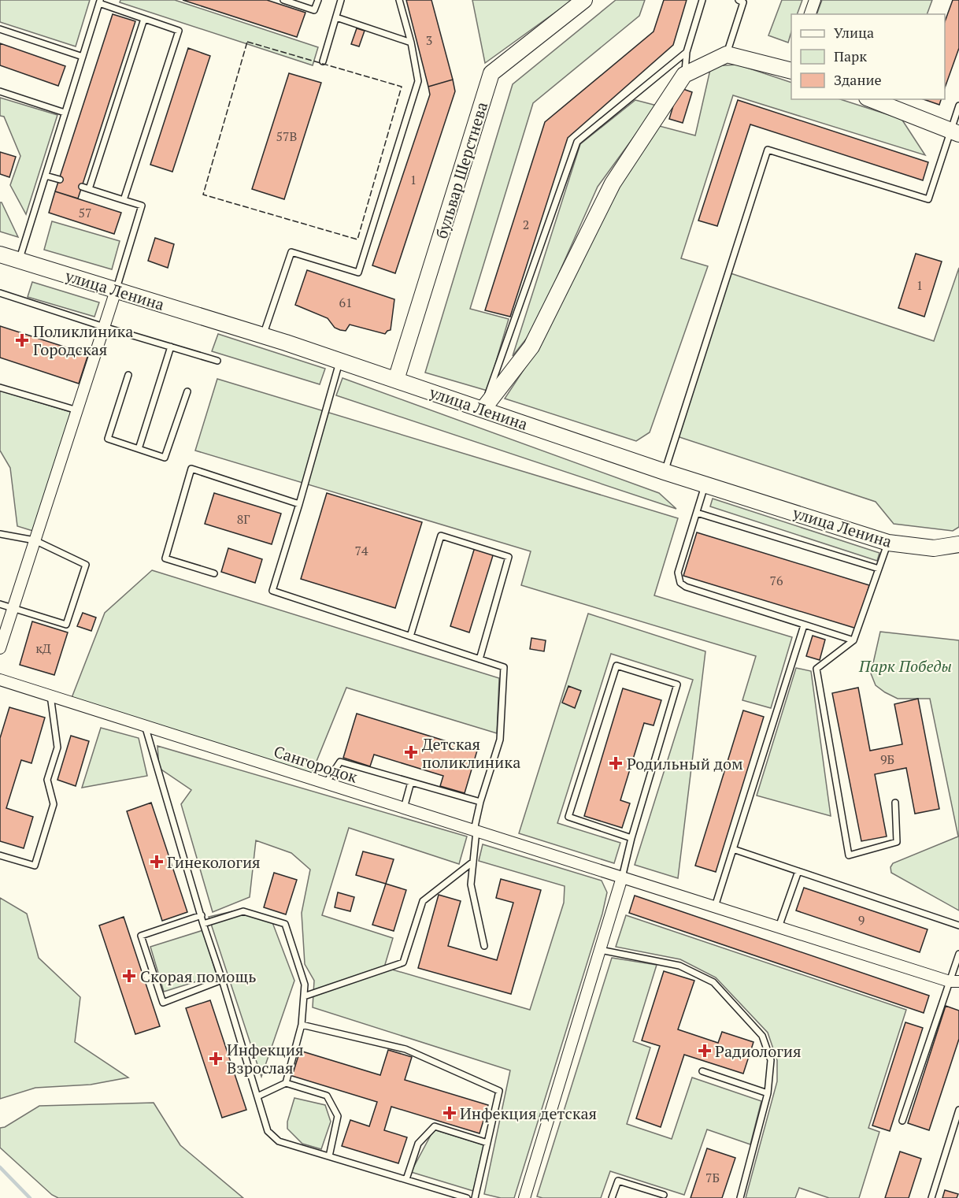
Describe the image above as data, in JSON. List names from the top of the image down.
{
  "streets": {
    "street": ["бульвар Шерстнева", "улица Ленина", "Сангородок"]
  },
  "crossings": [
    ["бульвар Шерстнева", "улица Ленина"]
  ],
  "parks": ["Парк Победы"],
  "places": {
    "health": [
      "Поликлиника Городская",
      "Детская поликлиника",
      "Родильный дом",
      "Гинекология",
      "Скорая помощь",
      "Радиология",
      "Инфекция Взрослая",
      "Инфекция детская"
    ]
  },
  "house_numbers": [
    "3",
    "57В",
    "1",
    "57",
    "2",
    "1",
    "61",
    "8Г",
    "74",
    "76",
    "кД",
    "9Б",
    "9",
    "7Б"
  ],
  "legend": ["Улица", "Парк", "Здание"]
}
